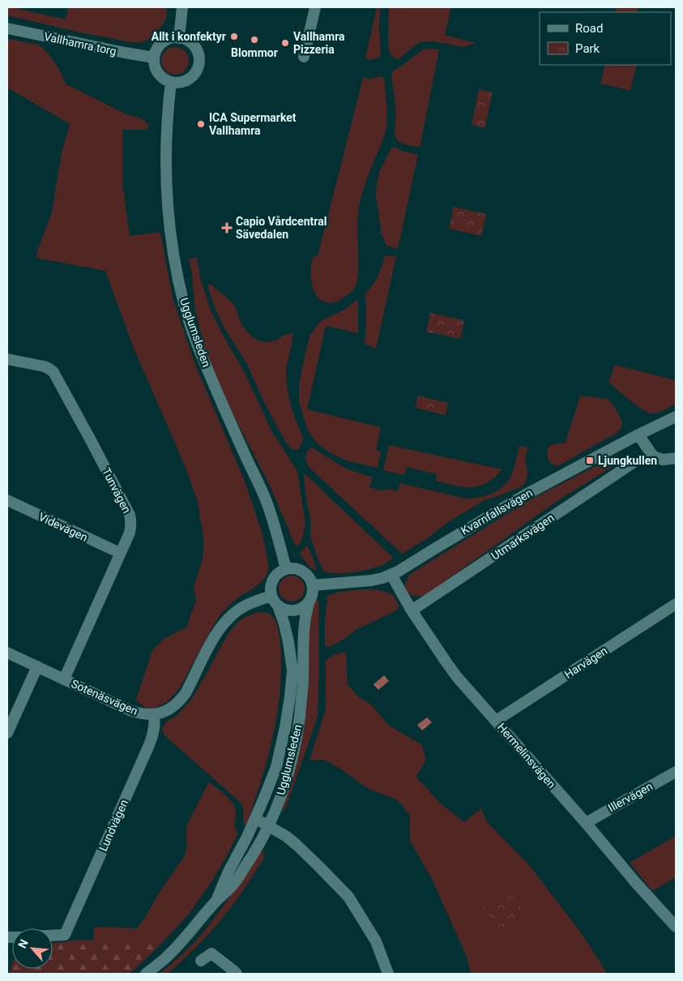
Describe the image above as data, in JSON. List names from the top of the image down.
{
  "streets": {
    "street": [
      "Vallhamra torg",
      "Ugglumsleden",
      "Tunvägen",
      "Kvarnfallsvägen",
      "Videvägen",
      "Utmarksvägen",
      "Harvägen",
      "Sotenäsvägen",
      "Hermelinsvägen",
      "Illervägen",
      "Lundvägen"
    ]
  },
  "crossings": [
    ["Vallhamra torg", "Ugglumsleden"],
    ["Ugglumsleden", "Kvarnfallsvägen"],
    ["Ugglumsleden", "Sotenäsvägen"],
    ["Tunvägen", "Videvägen"],
    ["Tunvägen", "Sotenäsvägen"],
    ["Kvarnfallsvägen", "Sotenäsvägen"],
    ["Kvarnfallsvägen", "Hermelinsvägen"],
    ["Utmarksvägen", "Hermelinsvägen"],
    ["Harvägen", "Hermelinsvägen"],
    ["Sotenäsvägen", "Lundvägen"],
    ["Hermelinsvägen", "Illervägen"]
  ],
  "places": {
    "other": [
      "Allt i konfektyr",
      "Blommor",
      "Vallhamra Pizzeria",
      "ICA Supermarket Vallhamra"
    ],
    "health": ["Capio Vårdcentral Sävedalen"],
    "transit": ["Ljungkullen"]
  },
  "legend": ["Road", "Park"],
  "north": "top left"
}
